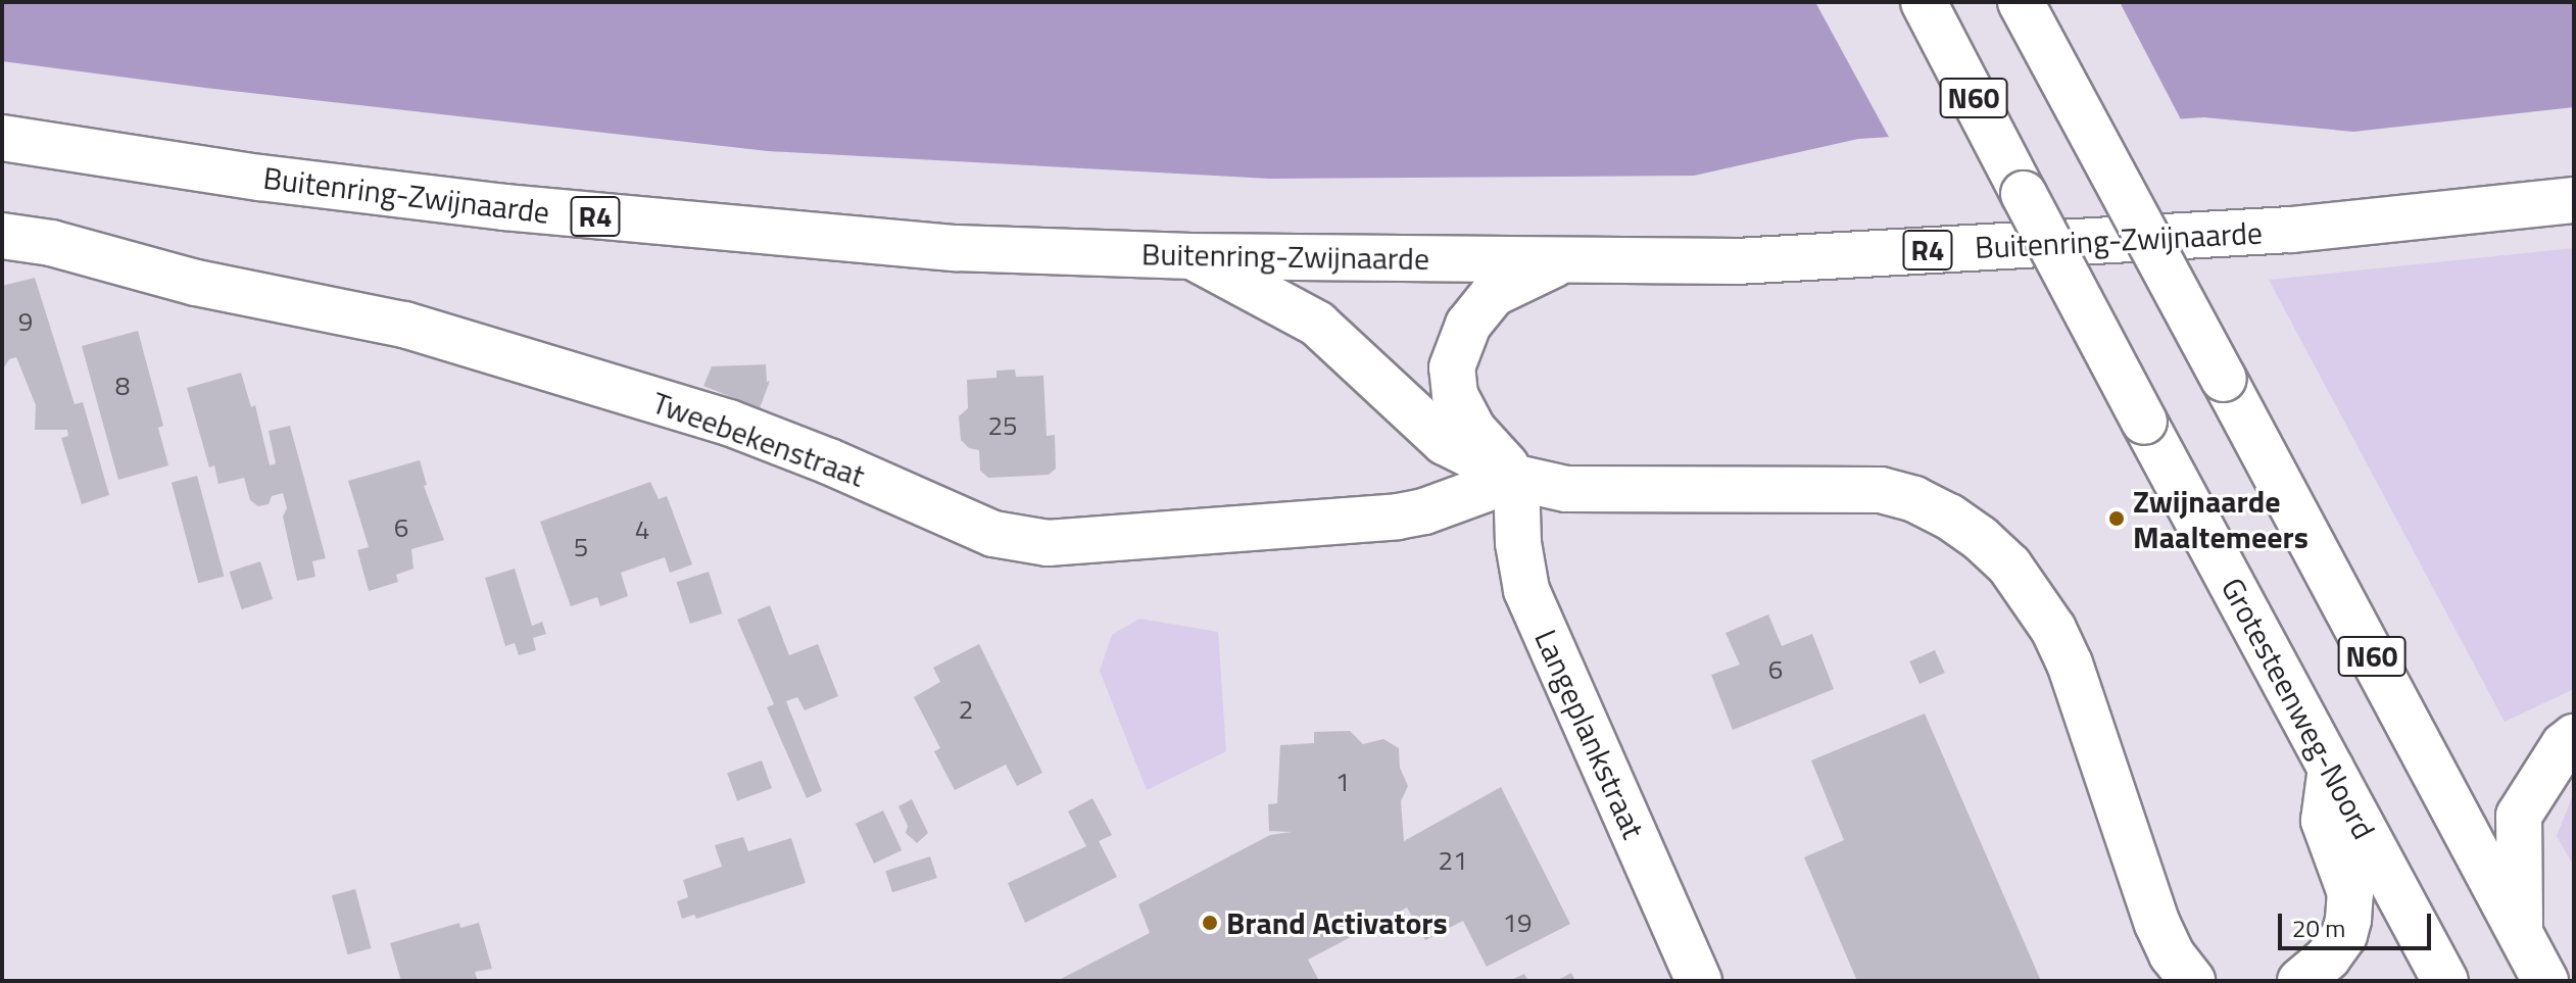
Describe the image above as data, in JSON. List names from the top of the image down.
{
  "streets": {
    "main road": [
      "N60",
      "Buitenring-Zwijnaarde",
      "R4",
      "Tweebekenstraat",
      "Grotesteenweg-Noord",
      "Langeplankstraat"
    ]
  },
  "crossings": [
    ["Buitenring-Zwijnaarde", "R4"],
    ["R4", "Tweebekenstraat"],
    ["R4", "Langeplankstraat"],
    ["Tweebekenstraat", "Langeplankstraat"]
  ],
  "places": ["Zwijnaarde Maaltemeers", "Brand Activators"],
  "house_numbers": [
    "9",
    "8",
    "25",
    "6",
    "4",
    "5",
    "6",
    "2",
    "1",
    "21",
    "19"
  ],
  "scale_bar": "20 m"
}
